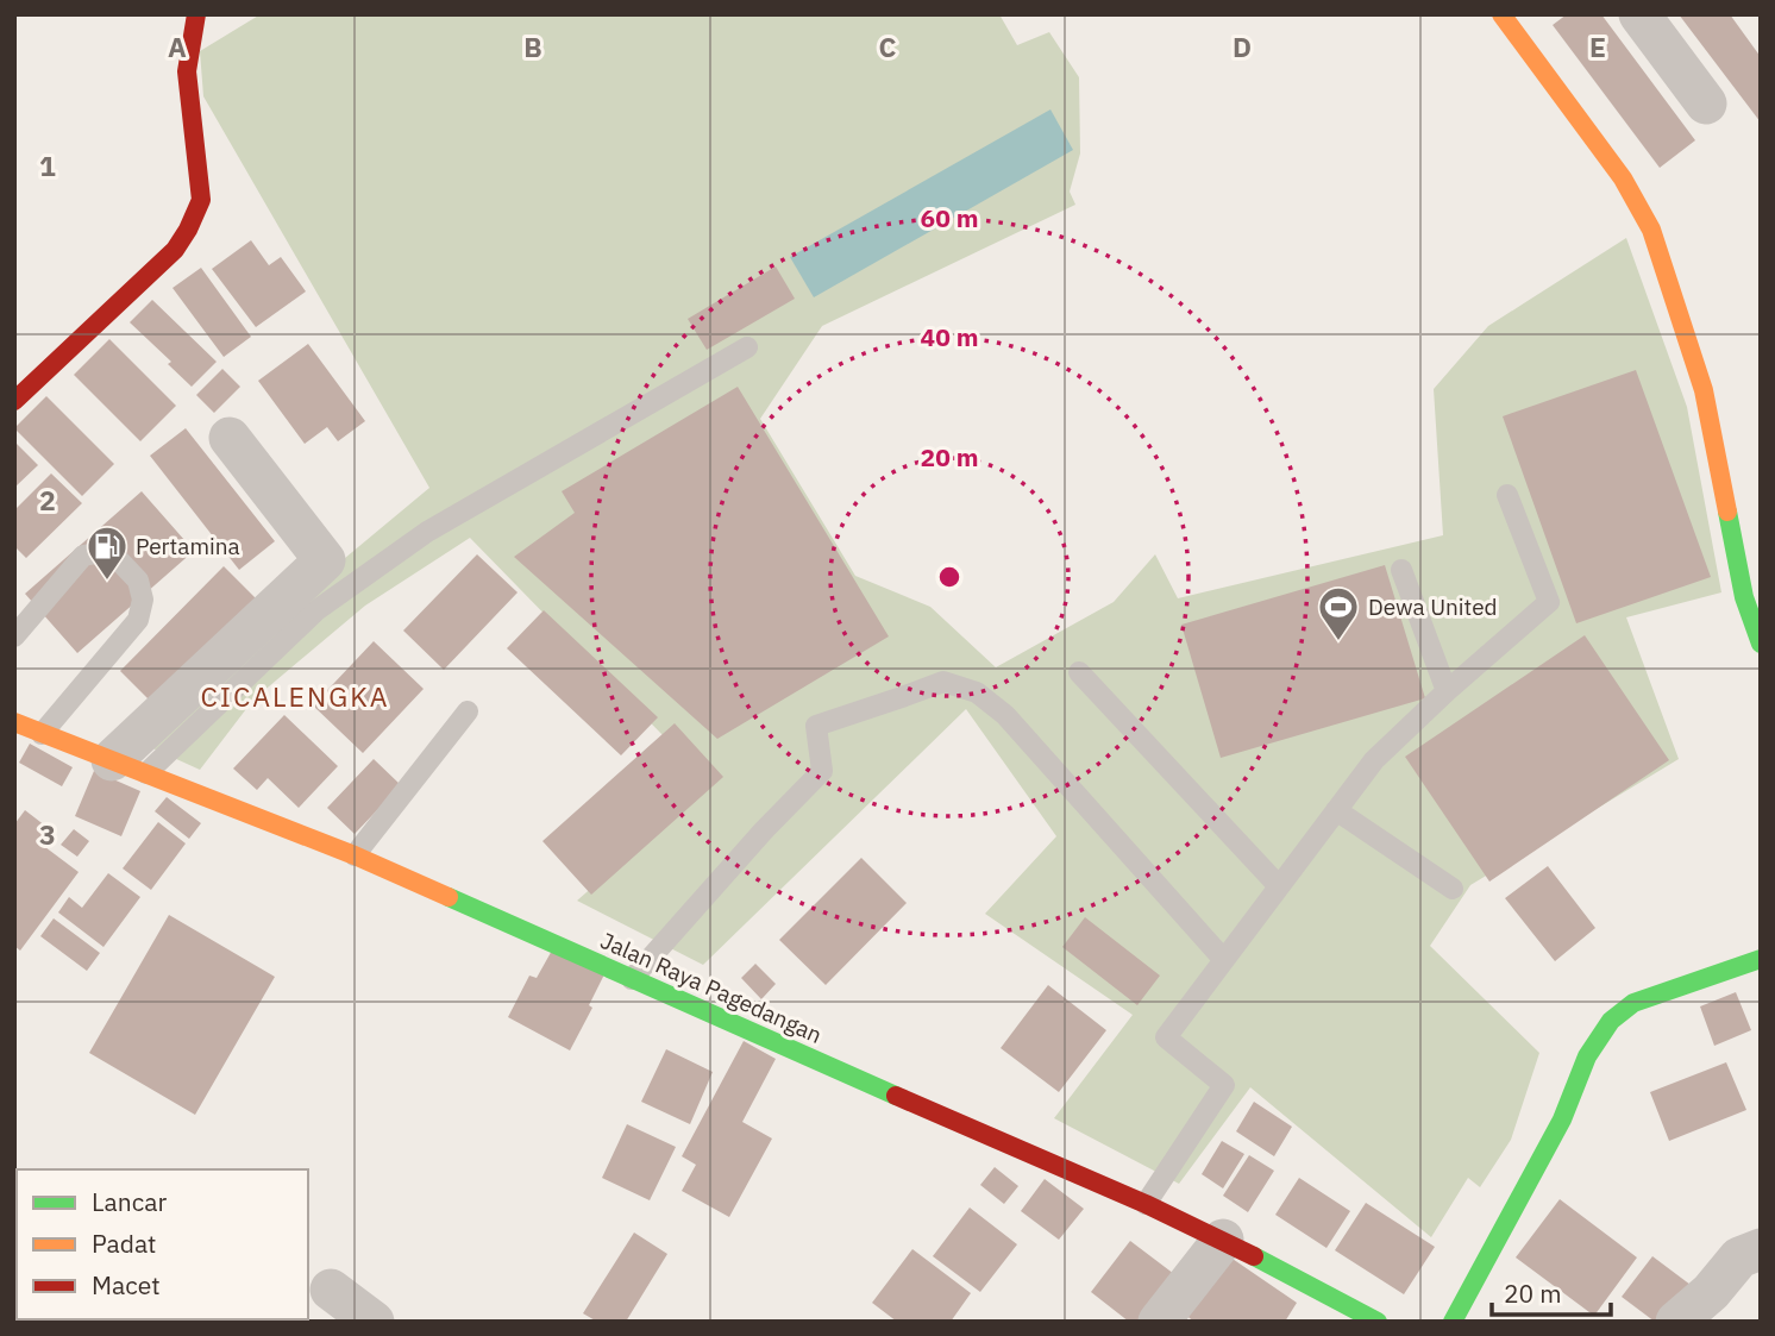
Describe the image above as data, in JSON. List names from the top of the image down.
{
  "streets": {
    "street": ["Jalan Raya Pagedangan"]
  },
  "districts": ["CICALENGKA"],
  "places": {
    "fuel station": ["Pertamina"],
    "sports": ["Dewa United"]
  },
  "legend": ["Lancar", "Padat", "Macet"],
  "scale_bar": "20 m",
  "grid": {
    "columns": [
      "A",
      "B",
      "C",
      "D",
      "E"
    ],
    "rows": ["1", "2", "3"]
  },
  "rings": ["60 m", "40 m", "20 m"]
}
